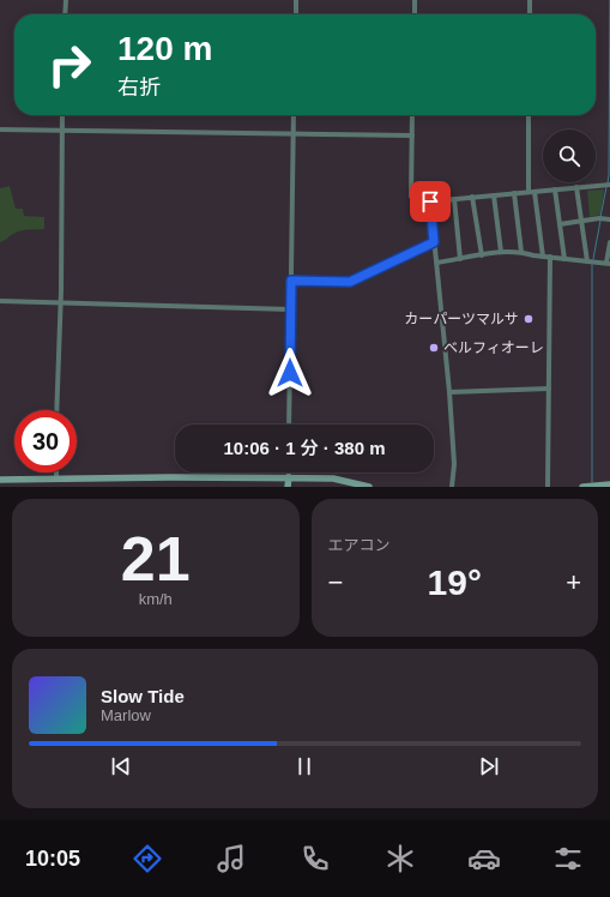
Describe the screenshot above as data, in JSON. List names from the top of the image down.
{
  "places": ["カーパーツマルサ", "ベルフィオーレ"],
  "page": {
    "turn": ["120 m", "右折"],
    "limit": "30",
    "trip": "10:06 · 1 分 · 380 m",
    "tile": [
      ["21", "km/h"],
      "エアコン"
    ],
    "heat": ["−", "19°", "+"],
    "song": ["Slow Tide", "Marlow"],
    "tabs": "10:05"
  }
}
